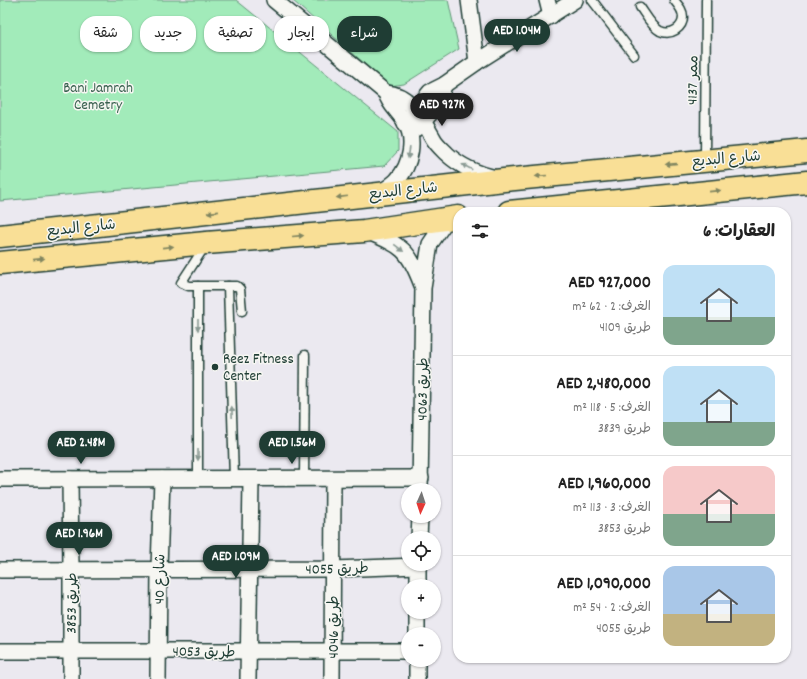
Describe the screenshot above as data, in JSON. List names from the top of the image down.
{
  "streets": {
    "main road": ["شارع البديع"],
    "street": [
      "طريق 4063",
      "طريق 4055",
      "شارع 40",
      "طريق 3853",
      "طريق 4046",
      "طريق 4053"
    ],
    "lane": ["ممر 4137"]
  },
  "crossings": [
    ["ممر 4137", "شارع البديع"],
    ["شارع البديع", "طريق 4063"],
    ["طريق 4055", "شارع 40"],
    ["طريق 4055", "طريق 3853"],
    ["طريق 4055", "طريق 4046"],
    ["شارع 40", "طريق 4053"],
    ["طريق 3853", "طريق 4053"],
    ["طريق 4046", "طريق 4053"]
  ],
  "parks": ["Bani Jamrah Cemetry"],
  "places": ["Reez Fitness Center"],
  "north": "bottom",
  "page": {
    "chip": [
      "شراء",
      "إيجار",
      "تصفية",
      "جديد",
      "شقة"
    ],
    "price": [
      "AED 1.04M",
      "AED 927K",
      "AED 2.48M",
      "AED 1.56M",
      "AED 1.96M",
      "AED 1.09M"
    ],
    "heading": "العقارات: 6",
    "list": [
      {
        "name": "AED 927,000",
        "note": "الغرف: 2 · 62 m² · طريق 4109"
      },
      {
        "name": "AED 2,480,000",
        "note": "الغرف: 5 · 118 m² · طريق 3839"
      },
      {
        "name": "AED 1,960,000",
        "note": "الغرف: 3 · 113 m² · طريق 3853"
      },
      {
        "name": "AED 1,090,000",
        "note": "الغرف: 2 · 54 m² · طريق 4055"
      }
    ],
    "map_buttons": ["+", "−"]
  }
}
